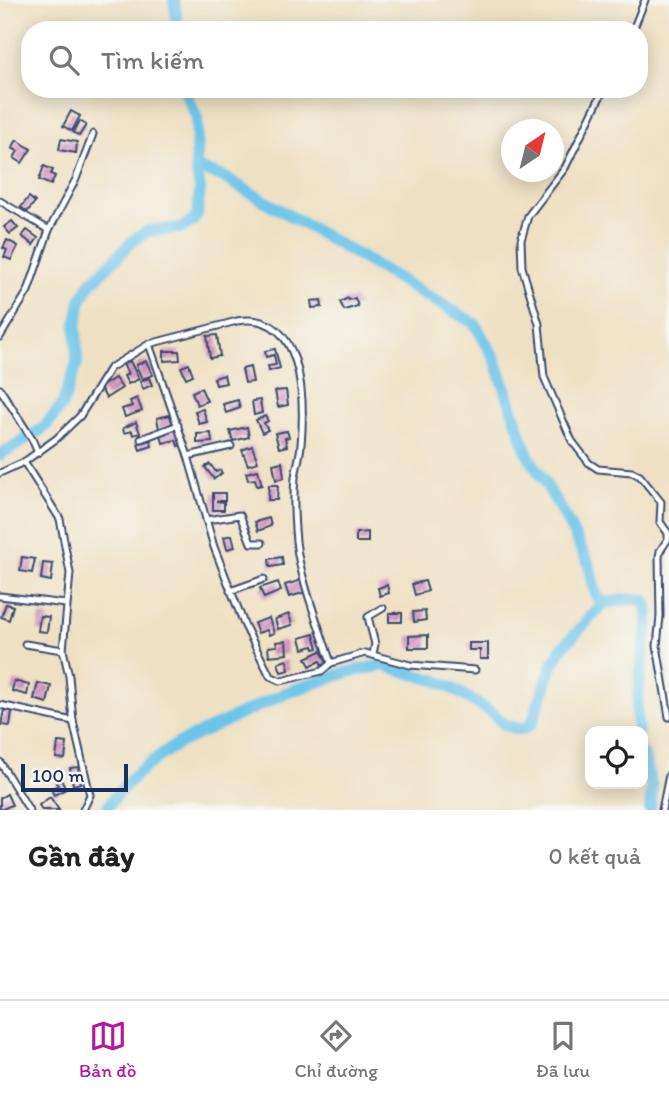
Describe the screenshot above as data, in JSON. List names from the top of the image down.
{
  "scale_bar": "100 m",
  "north": "top right",
  "page": {
    "search": "Tìm kiếm",
    "scale": "100 m",
    "heading": ["Gần đây", "0 kết quả"],
    "nav": ["Bản đồ", "Chỉ đường", "Đã lưu"]
  }
}
